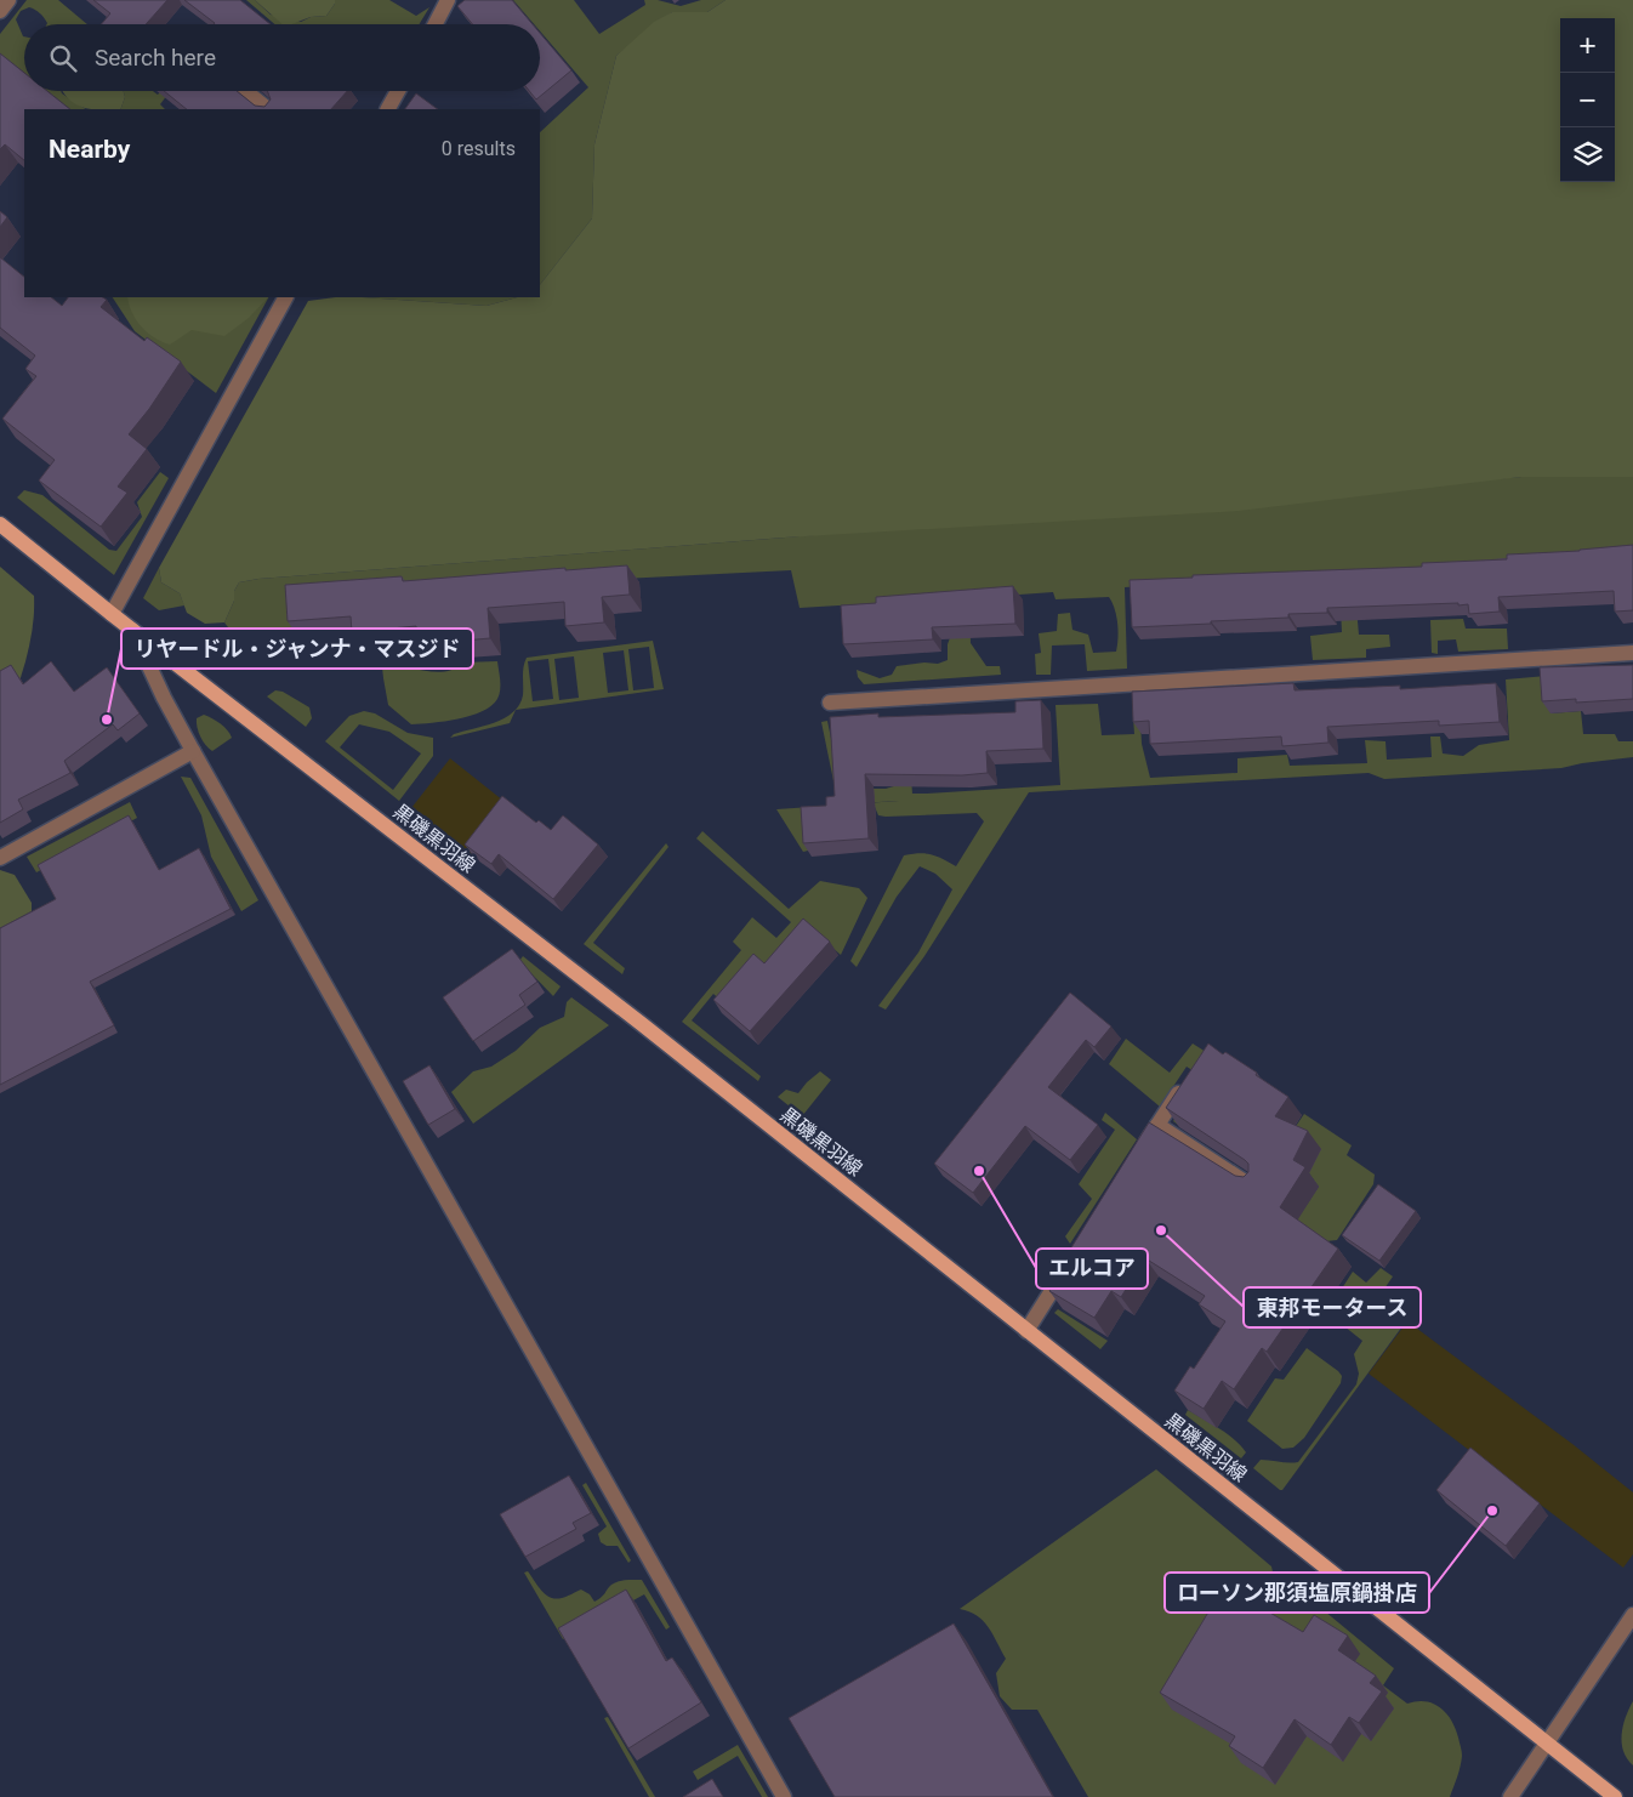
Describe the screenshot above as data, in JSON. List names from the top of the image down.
{
  "streets": {
    "main road": ["黒磯黒羽線"]
  },
  "places": [
    "リヤードル・ジャンナ・マスジド",
    "エルコア",
    "東邦モータース",
    "ローソン那須塩原鍋掛店"
  ],
  "page": {
    "map_buttons": ["+", "−"],
    "search": "Search here",
    "heading": ["Nearby", "0 results"]
  }
}
